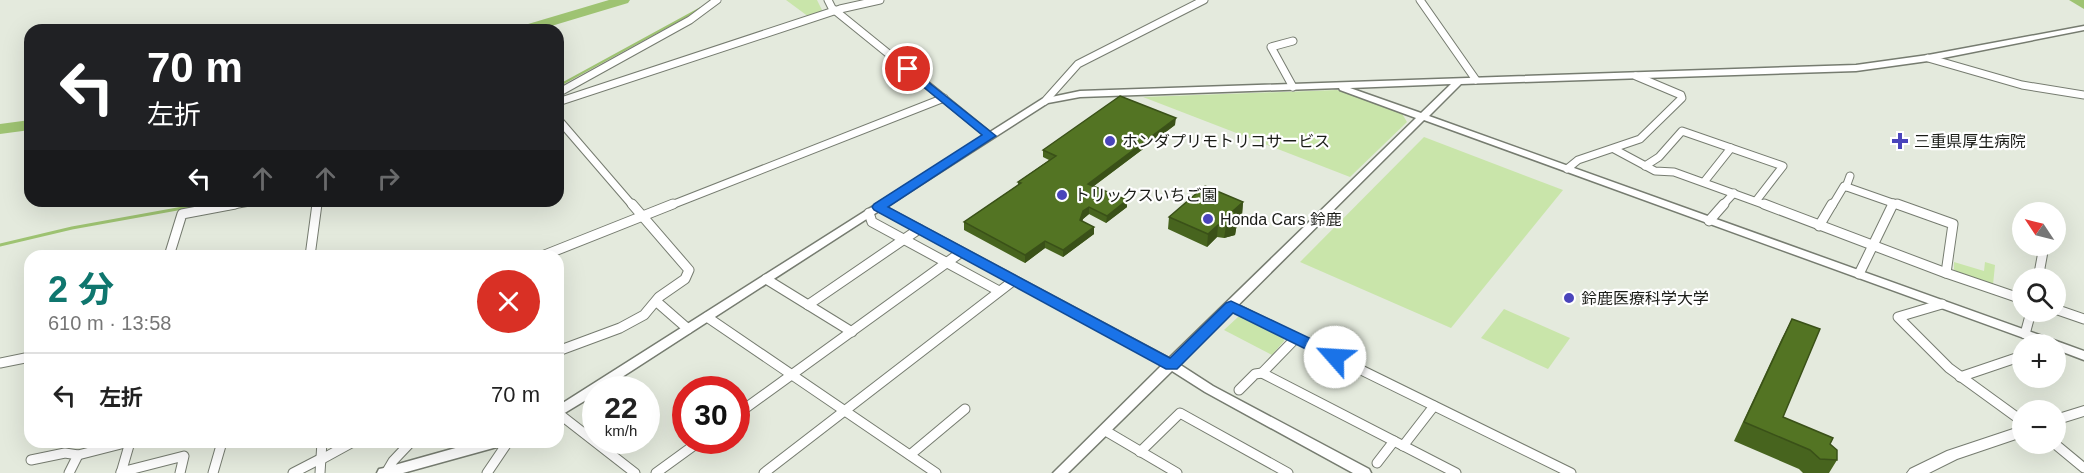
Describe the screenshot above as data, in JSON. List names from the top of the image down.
{
  "places": {
    "other": [
      "ホンダプリモトリコサービス",
      "トリックスいちご園",
      "Honda Cars 鈴鹿",
      "鈴鹿医療科学大学"
    ],
    "health": ["三重県厚生病院"]
  },
  "north": "top left",
  "page": {
    "turn": ["70 m", "左折"],
    "map_buttons": ["+", "−"],
    "heading": ["2 分", "610 m · 13:58"],
    "list": [
      {
        "name": "左折",
        "value": "70 m"
      }
    ],
    "speed": "22 km/h",
    "limit": "30"
  }
}
